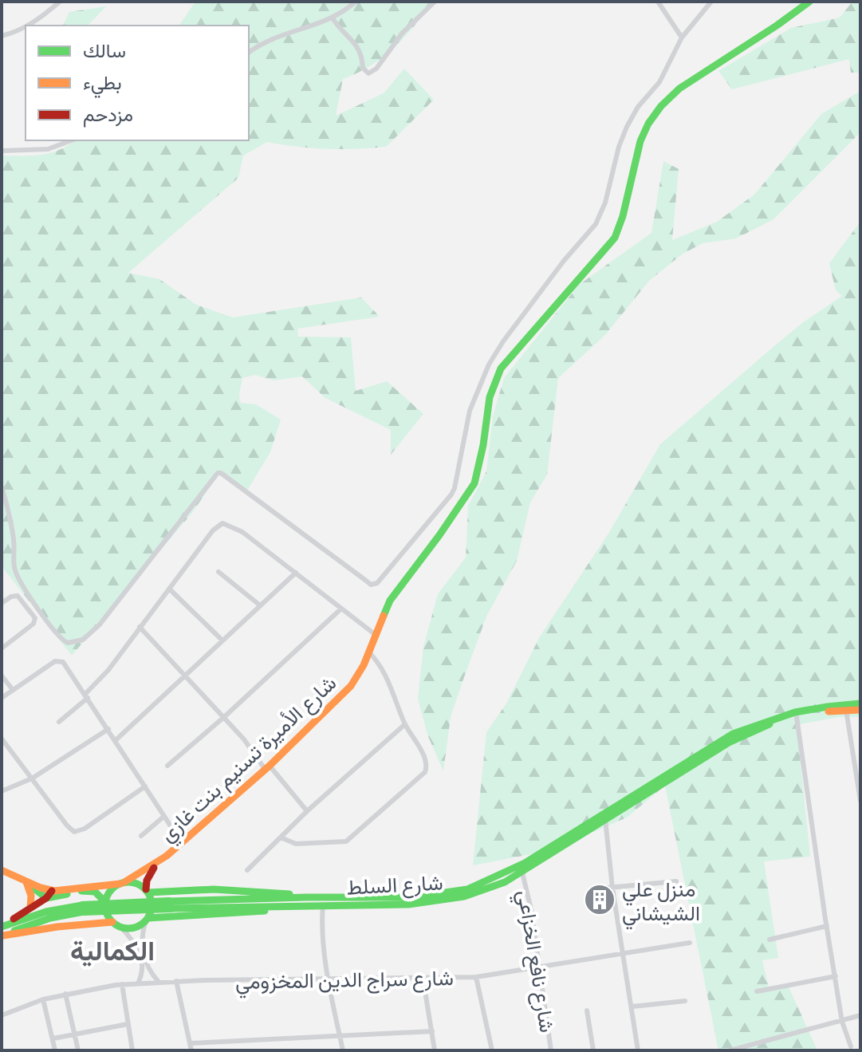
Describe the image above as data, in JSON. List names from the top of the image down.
{
  "streets": {
    "main road": ["شارع الأميرة تسنيم بنت غازي", "شارع السلط"],
    "street": ["شارع نافع الخزاعي", "شارع سراج الدين المخزومي"]
  },
  "crossings": [
    ["شارع السلط", "شارع نافع الخزاعي"],
    ["شارع نافع الخزاعي", "شارع سراج الدين المخزومي"]
  ],
  "districts": ["الكمالية"],
  "places": {
    "building": ["منزل علي الشيشاني"]
  },
  "legend": ["سالك", "بطيء", "مزدحم"]
}
